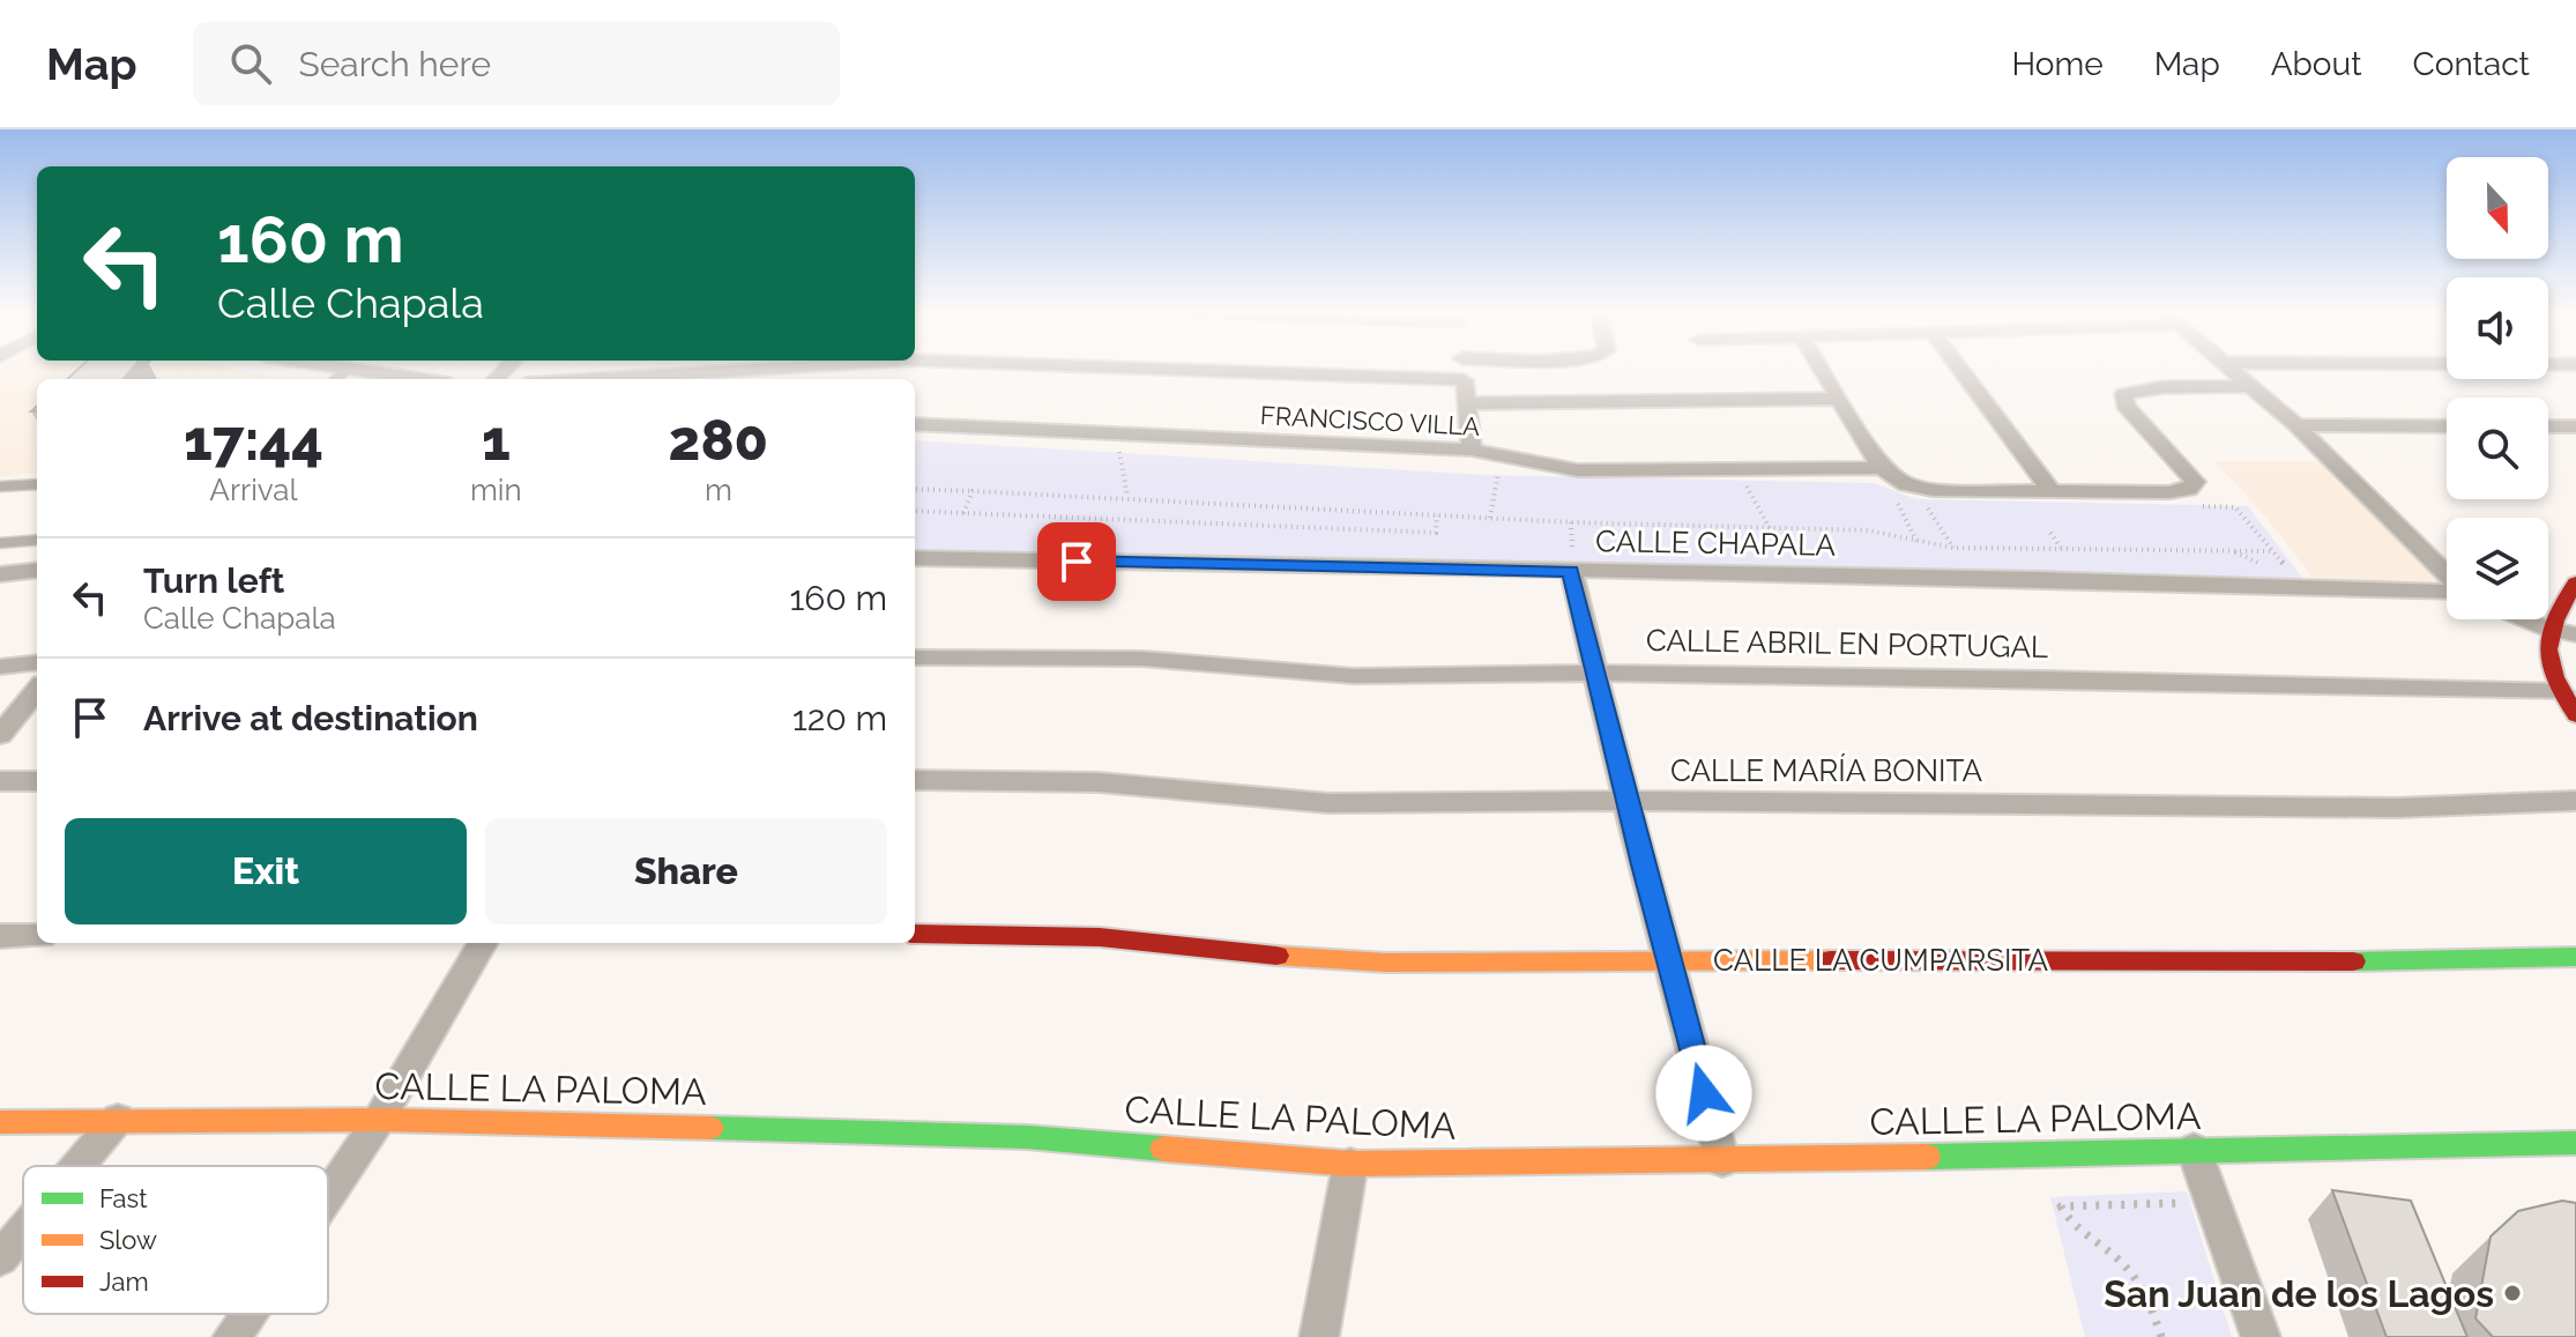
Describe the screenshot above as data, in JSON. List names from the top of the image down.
{
  "streets": {
    "street": [
      "FRANCISCO VILLA",
      "CALLE CHAPALA",
      "CALLE ABRIL EN PORTUGAL",
      "CALLE MARÍA BONITA",
      "CALLE LA CUMPARSITA",
      "CALLE LA PALOMA"
    ]
  },
  "places": ["San Juan de los Lagos"],
  "legend": ["Fast", "Slow", "Jam"],
  "north": "bottom",
  "page": {
    "header": "Map",
    "search": "Search here",
    "nav": [
      "Home",
      "Map",
      "About",
      "Contact"
    ],
    "turn": ["160 m", "Calle Chapala"],
    "eta": [
      "17:44",
      "Arrival",
      "1",
      "min",
      "280",
      "m"
    ],
    "list": [
      {
        "name": "Turn left",
        "note": "Calle Chapala",
        "value": "160 m"
      },
      {
        "name": "Arrive at destination",
        "value": "120 m"
      }
    ],
    "buttons": ["Exit", "Share"]
  }
}
